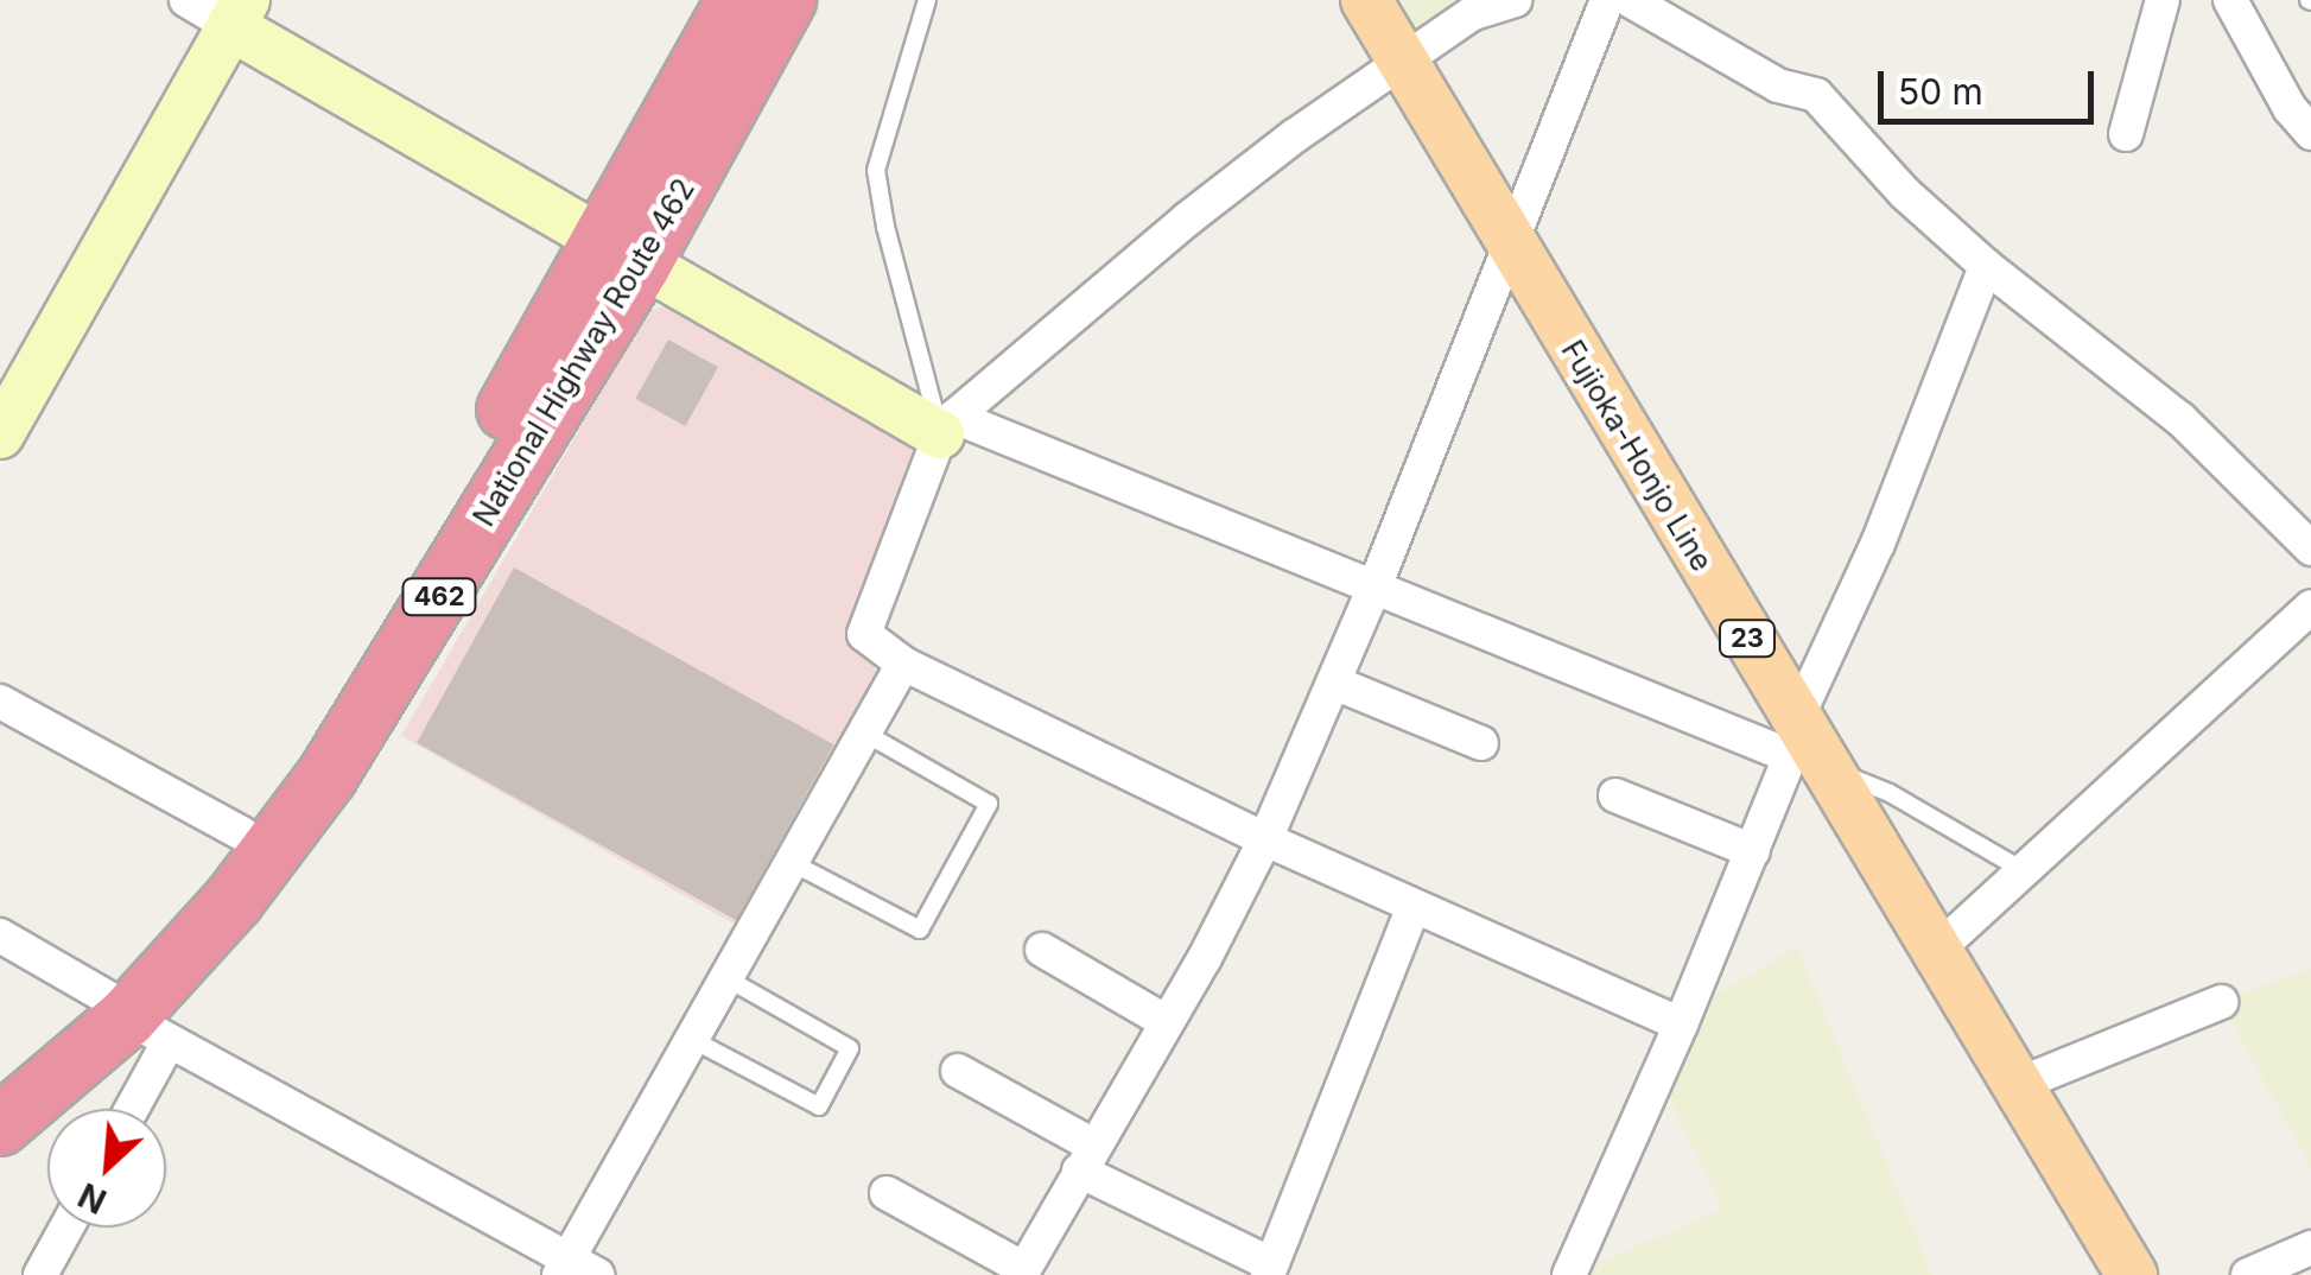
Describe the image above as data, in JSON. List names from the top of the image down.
{
  "streets": {
    "highway": ["National Highway Route 462", "462"],
    "main road": ["Fujioka-Honjo Line", "23"]
  },
  "scale_bar": "50 m",
  "north": "bottom left"
}
